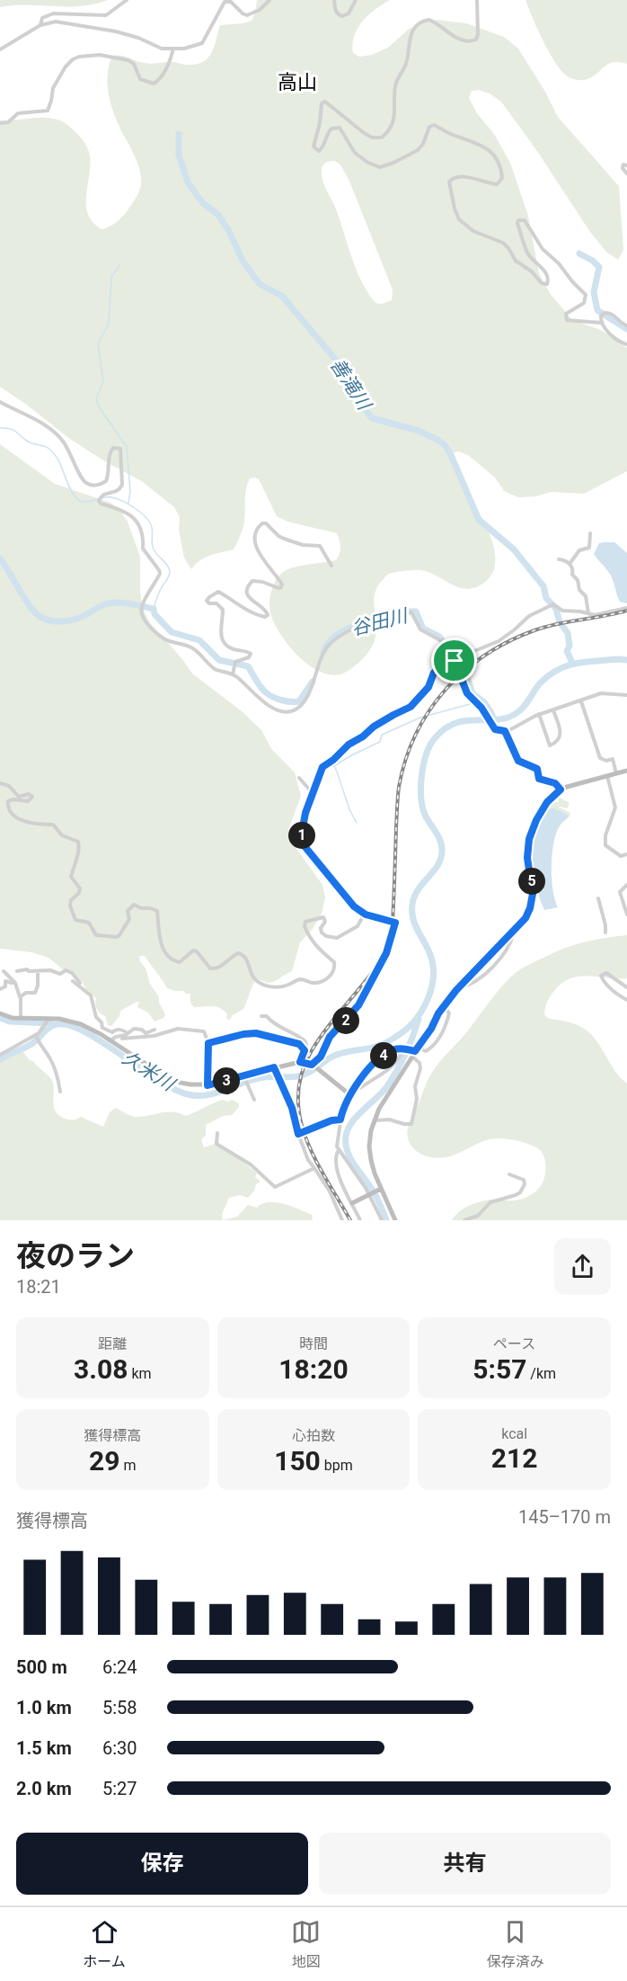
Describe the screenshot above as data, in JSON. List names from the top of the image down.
{
  "districts": ["高山"],
  "water": ["善滝川", "谷田川", "久米川"],
  "page": {
    "pins": [
      "1",
      "5",
      "2",
      "4",
      "3"
    ],
    "heading": ["夜のラン", "18:21"],
    "stats": [
      ["距離", "3.08 km"],
      ["時間", "18:20"],
      ["ペース", "5:57 /km"],
      ["獲得標高", "29 m"],
      ["心拍数", "150 bpm"],
      ["kcal", "212"]
    ],
    "chart": ["獲得標高", "145–170 m"],
    "list": [
      {
        "name": "500 m",
        "note": "6:24"
      },
      {
        "name": "1.0 km",
        "note": "5:58"
      },
      {
        "name": "1.5 km",
        "note": "6:30"
      },
      {
        "name": "2.0 km",
        "note": "5:27"
      }
    ],
    "buttons": ["保存", "共有"],
    "tabs": ["ホーム", "地図", "保存済み"]
  }
}
